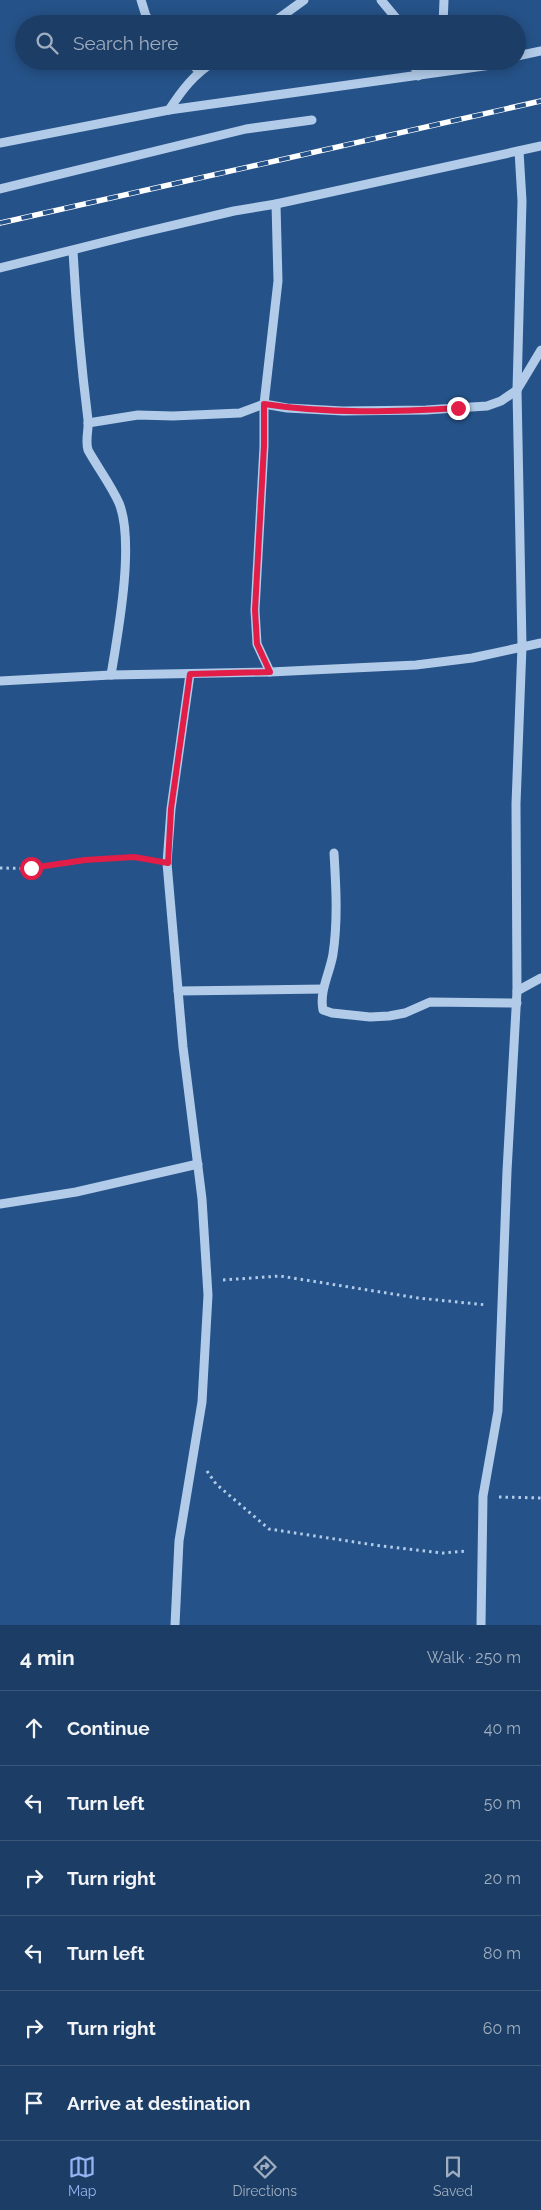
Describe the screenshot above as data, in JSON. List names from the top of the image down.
{
  "page": {
    "search": "Search here",
    "heading": ["4 min", "Walk · 250 m"],
    "list": [
      ["Continue", "40 m"],
      ["Turn left", "50 m"],
      ["Turn right", "20 m"],
      ["Turn left", "80 m"],
      ["Turn right", "60 m"],
      "Arrive at destination"
    ],
    "nav": ["Map", "Directions", "Saved"]
  }
}
